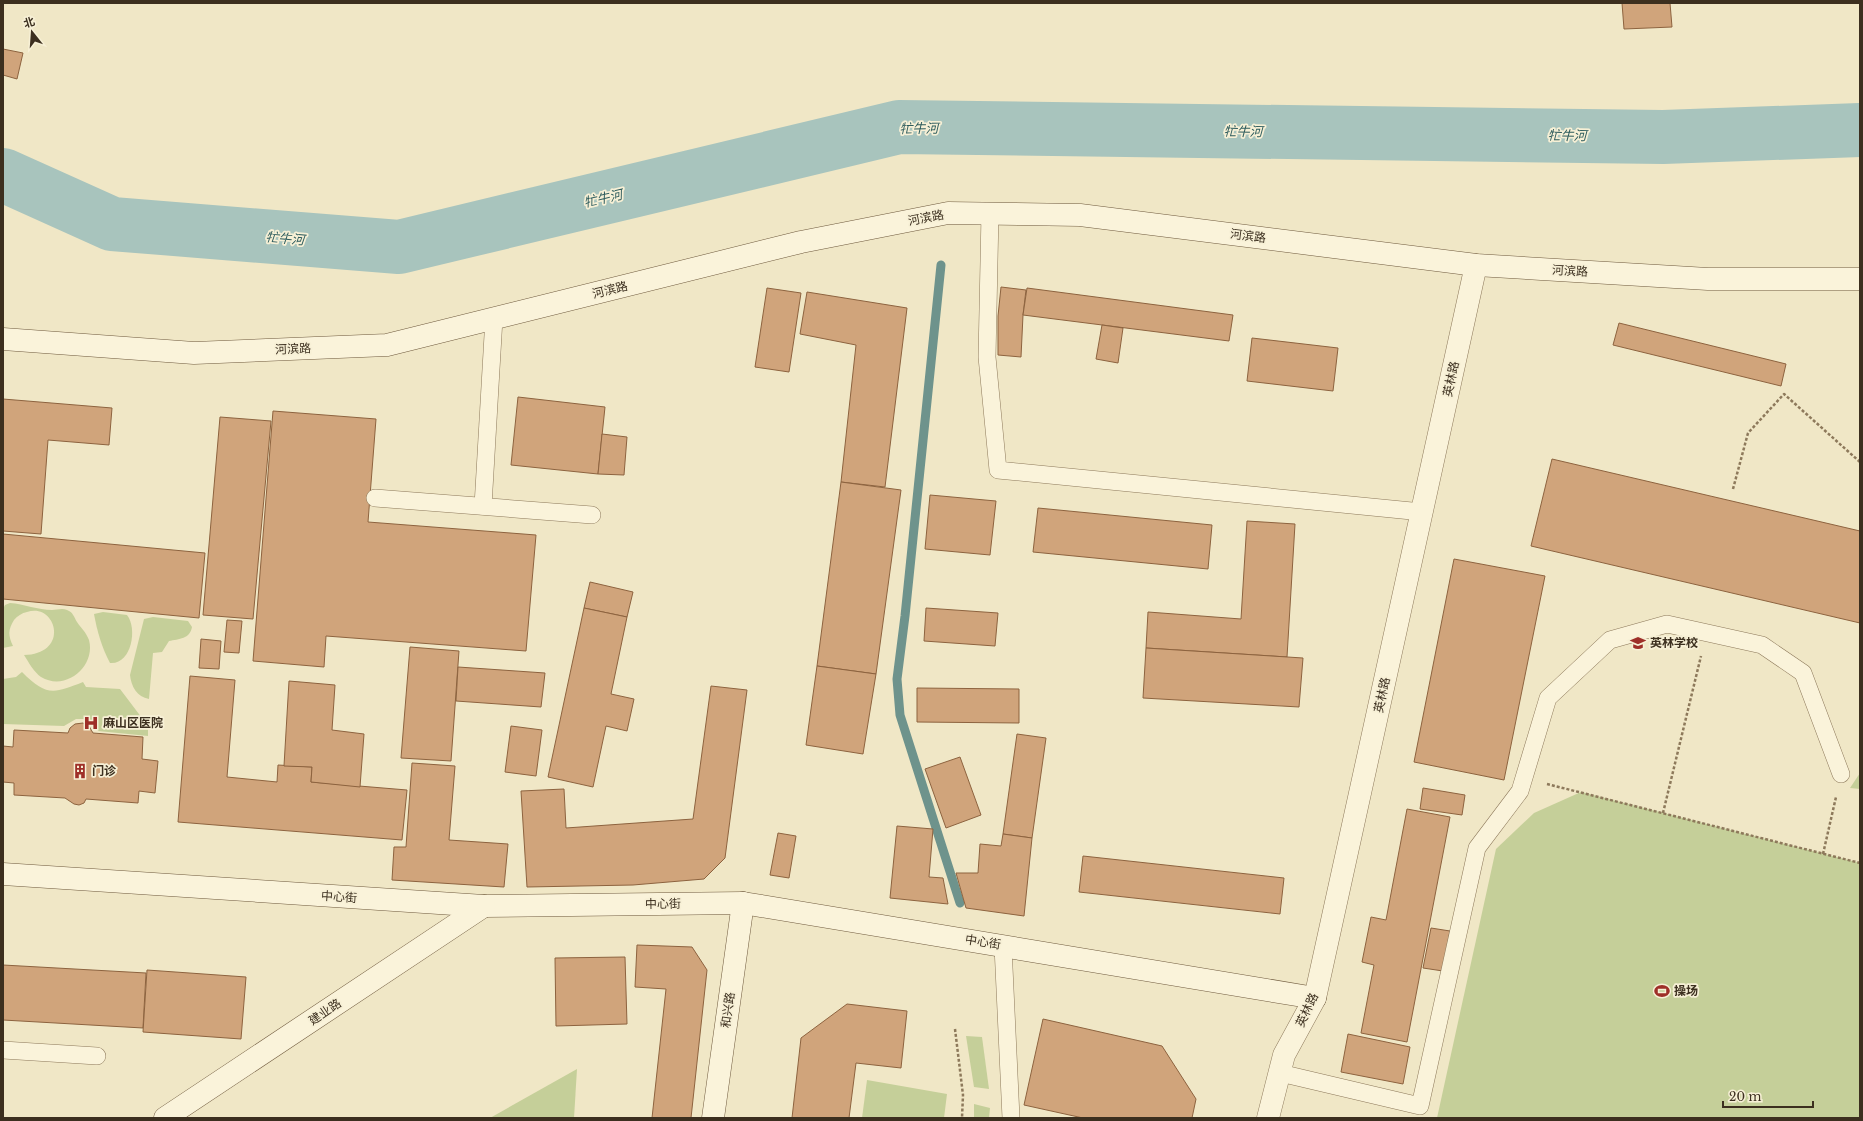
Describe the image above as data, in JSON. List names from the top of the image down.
{
  "streets": {
    "street": [
      "河滨路",
      "英林路",
      "中心街",
      "和兴路",
      "建业路"
    ]
  },
  "crossings": [
    ["河滨路", "英林路"],
    ["英林路", "中心街"],
    ["中心街", "和兴路"],
    ["中心街", "建业路"]
  ],
  "water": ["牤牛河"],
  "places": {
    "school or university": ["英林学校"],
    "hospital": ["麻山区医院"],
    "building": ["门诊"],
    "sports": ["操场"]
  },
  "scale_bar": "20 m",
  "north": "top"
}
